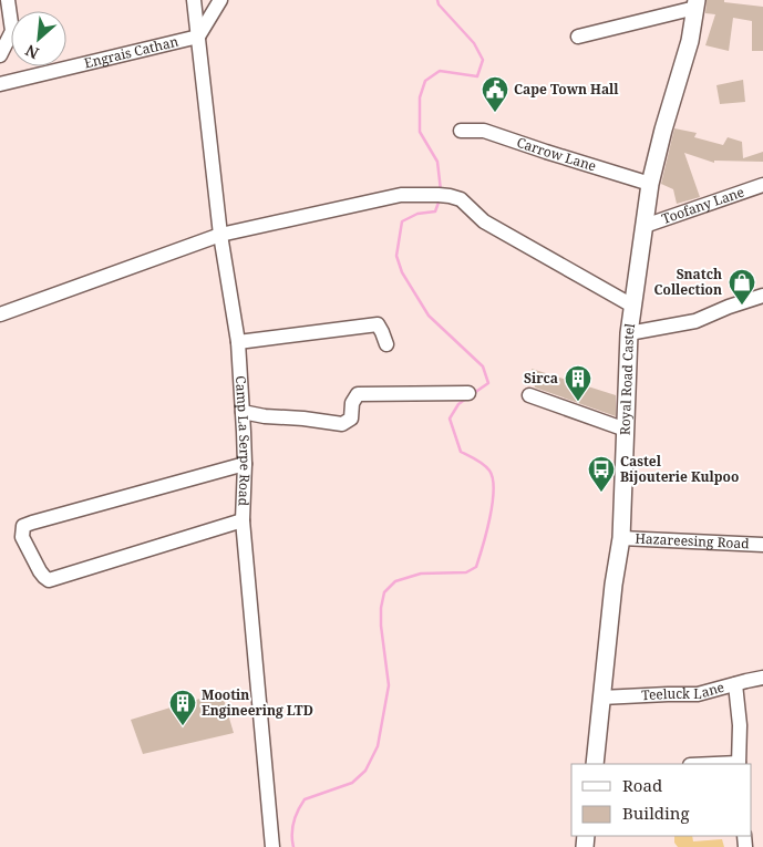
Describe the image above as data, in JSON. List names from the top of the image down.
{
  "streets": {
    "main road": ["Royal Road Castel"],
    "street": [
      "Engrais Cathan",
      "Carrow Lane",
      "Toofany Lane",
      "Camp La Serpe Road",
      "Hazareesing Road",
      "Teeluck Lane"
    ]
  },
  "crossings": [
    ["Engrais Cathan", "Camp La Serpe Road"],
    ["Carrow Lane", "Royal Road Castel"],
    ["Toofany Lane", "Royal Road Castel"],
    ["Royal Road Castel", "Hazareesing Road"],
    ["Royal Road Castel", "Teeluck Lane"]
  ],
  "places": {
    "public building": ["Cape Town Hall"],
    "shop": ["Snatch Collection"],
    "building": ["Sirca", "Mootin Engineering LTD"],
    "bus stop": ["Castel Bijouterie Kulpoo"]
  },
  "legend": ["Road", "Building"],
  "north": "bottom left"
}
